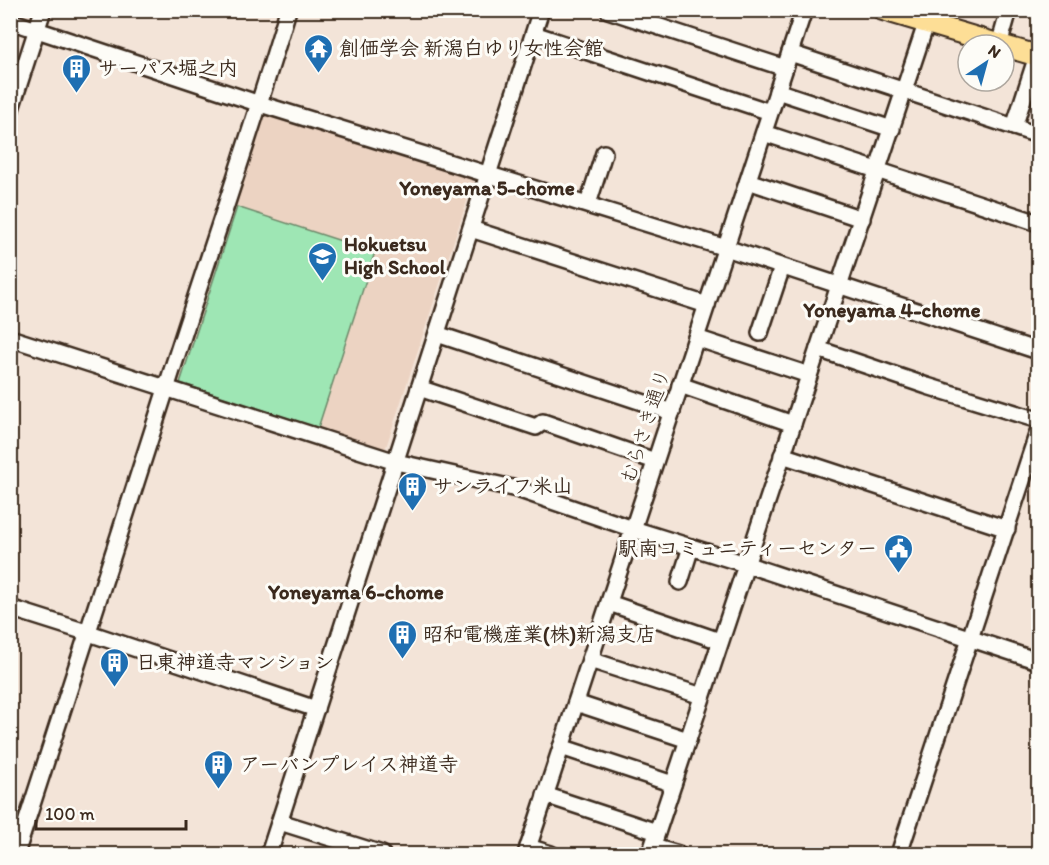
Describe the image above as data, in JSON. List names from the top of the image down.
{
  "streets": {
    "street": ["むらさき通り"]
  },
  "districts": ["Yoneyama 5-chome", "Yoneyama 4-chome", "Yoneyama 6-chome"],
  "places": {
    "temple": ["創価学会 新潟白ゆり女性会館"],
    "building": [
      "サーパス堀之内",
      "サンライフ米山",
      "昭和電機産業(株)新潟支店",
      "日東神道寺マンション",
      "アーバンプレイス神道寺"
    ],
    "school or university": ["Hokuetsu High School"],
    "public building": ["駅南コミュニティーセンター"]
  },
  "scale_bar": "100 m",
  "north": "top right"
}
